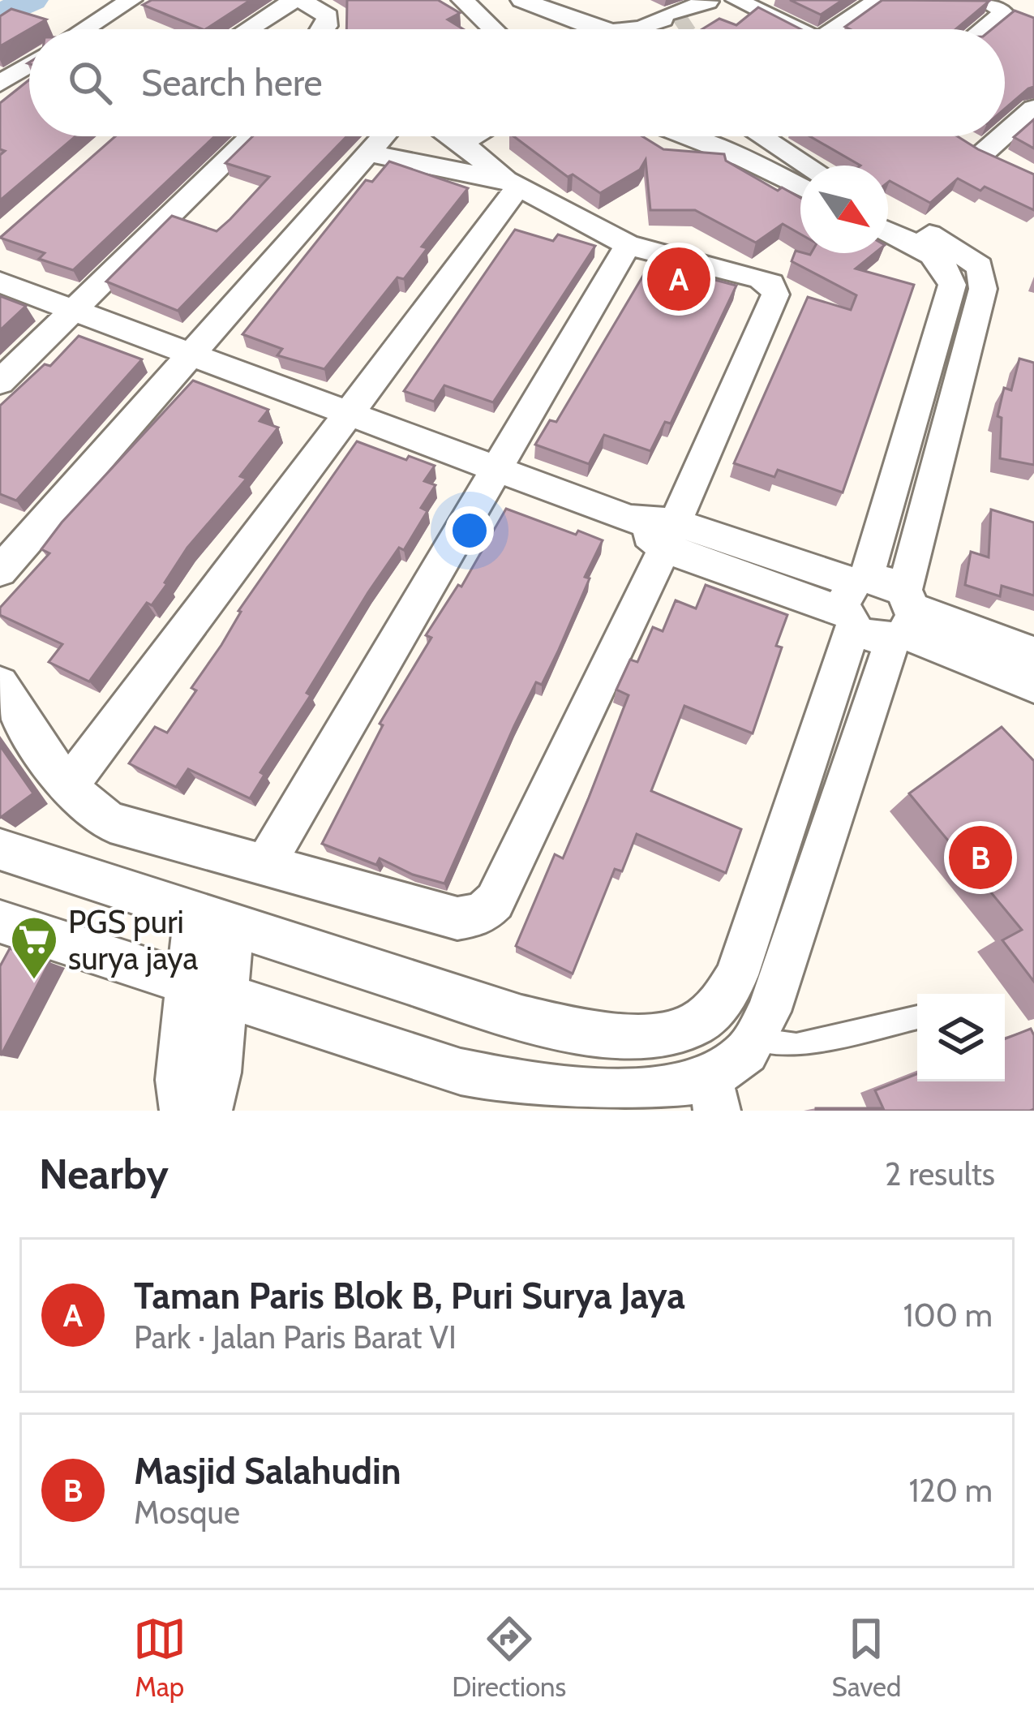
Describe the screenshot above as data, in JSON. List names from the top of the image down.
{
  "places": {
    "supermarket": ["PGS puri surya jaya"]
  },
  "north": "bottom right",
  "page": {
    "search": "Search here",
    "pins": ["A", "B"],
    "heading": ["Nearby", "2 results"],
    "list": [
      {
        "mark": "A",
        "name": "Taman Paris Blok B, Puri Surya Jaya",
        "note": "Park · Jalan Paris Barat VI",
        "value": "100 m"
      },
      {
        "mark": "B",
        "name": "Masjid Salahudin",
        "note": "Mosque",
        "value": "120 m"
      }
    ],
    "nav": ["Map", "Directions", "Saved"]
  }
}
